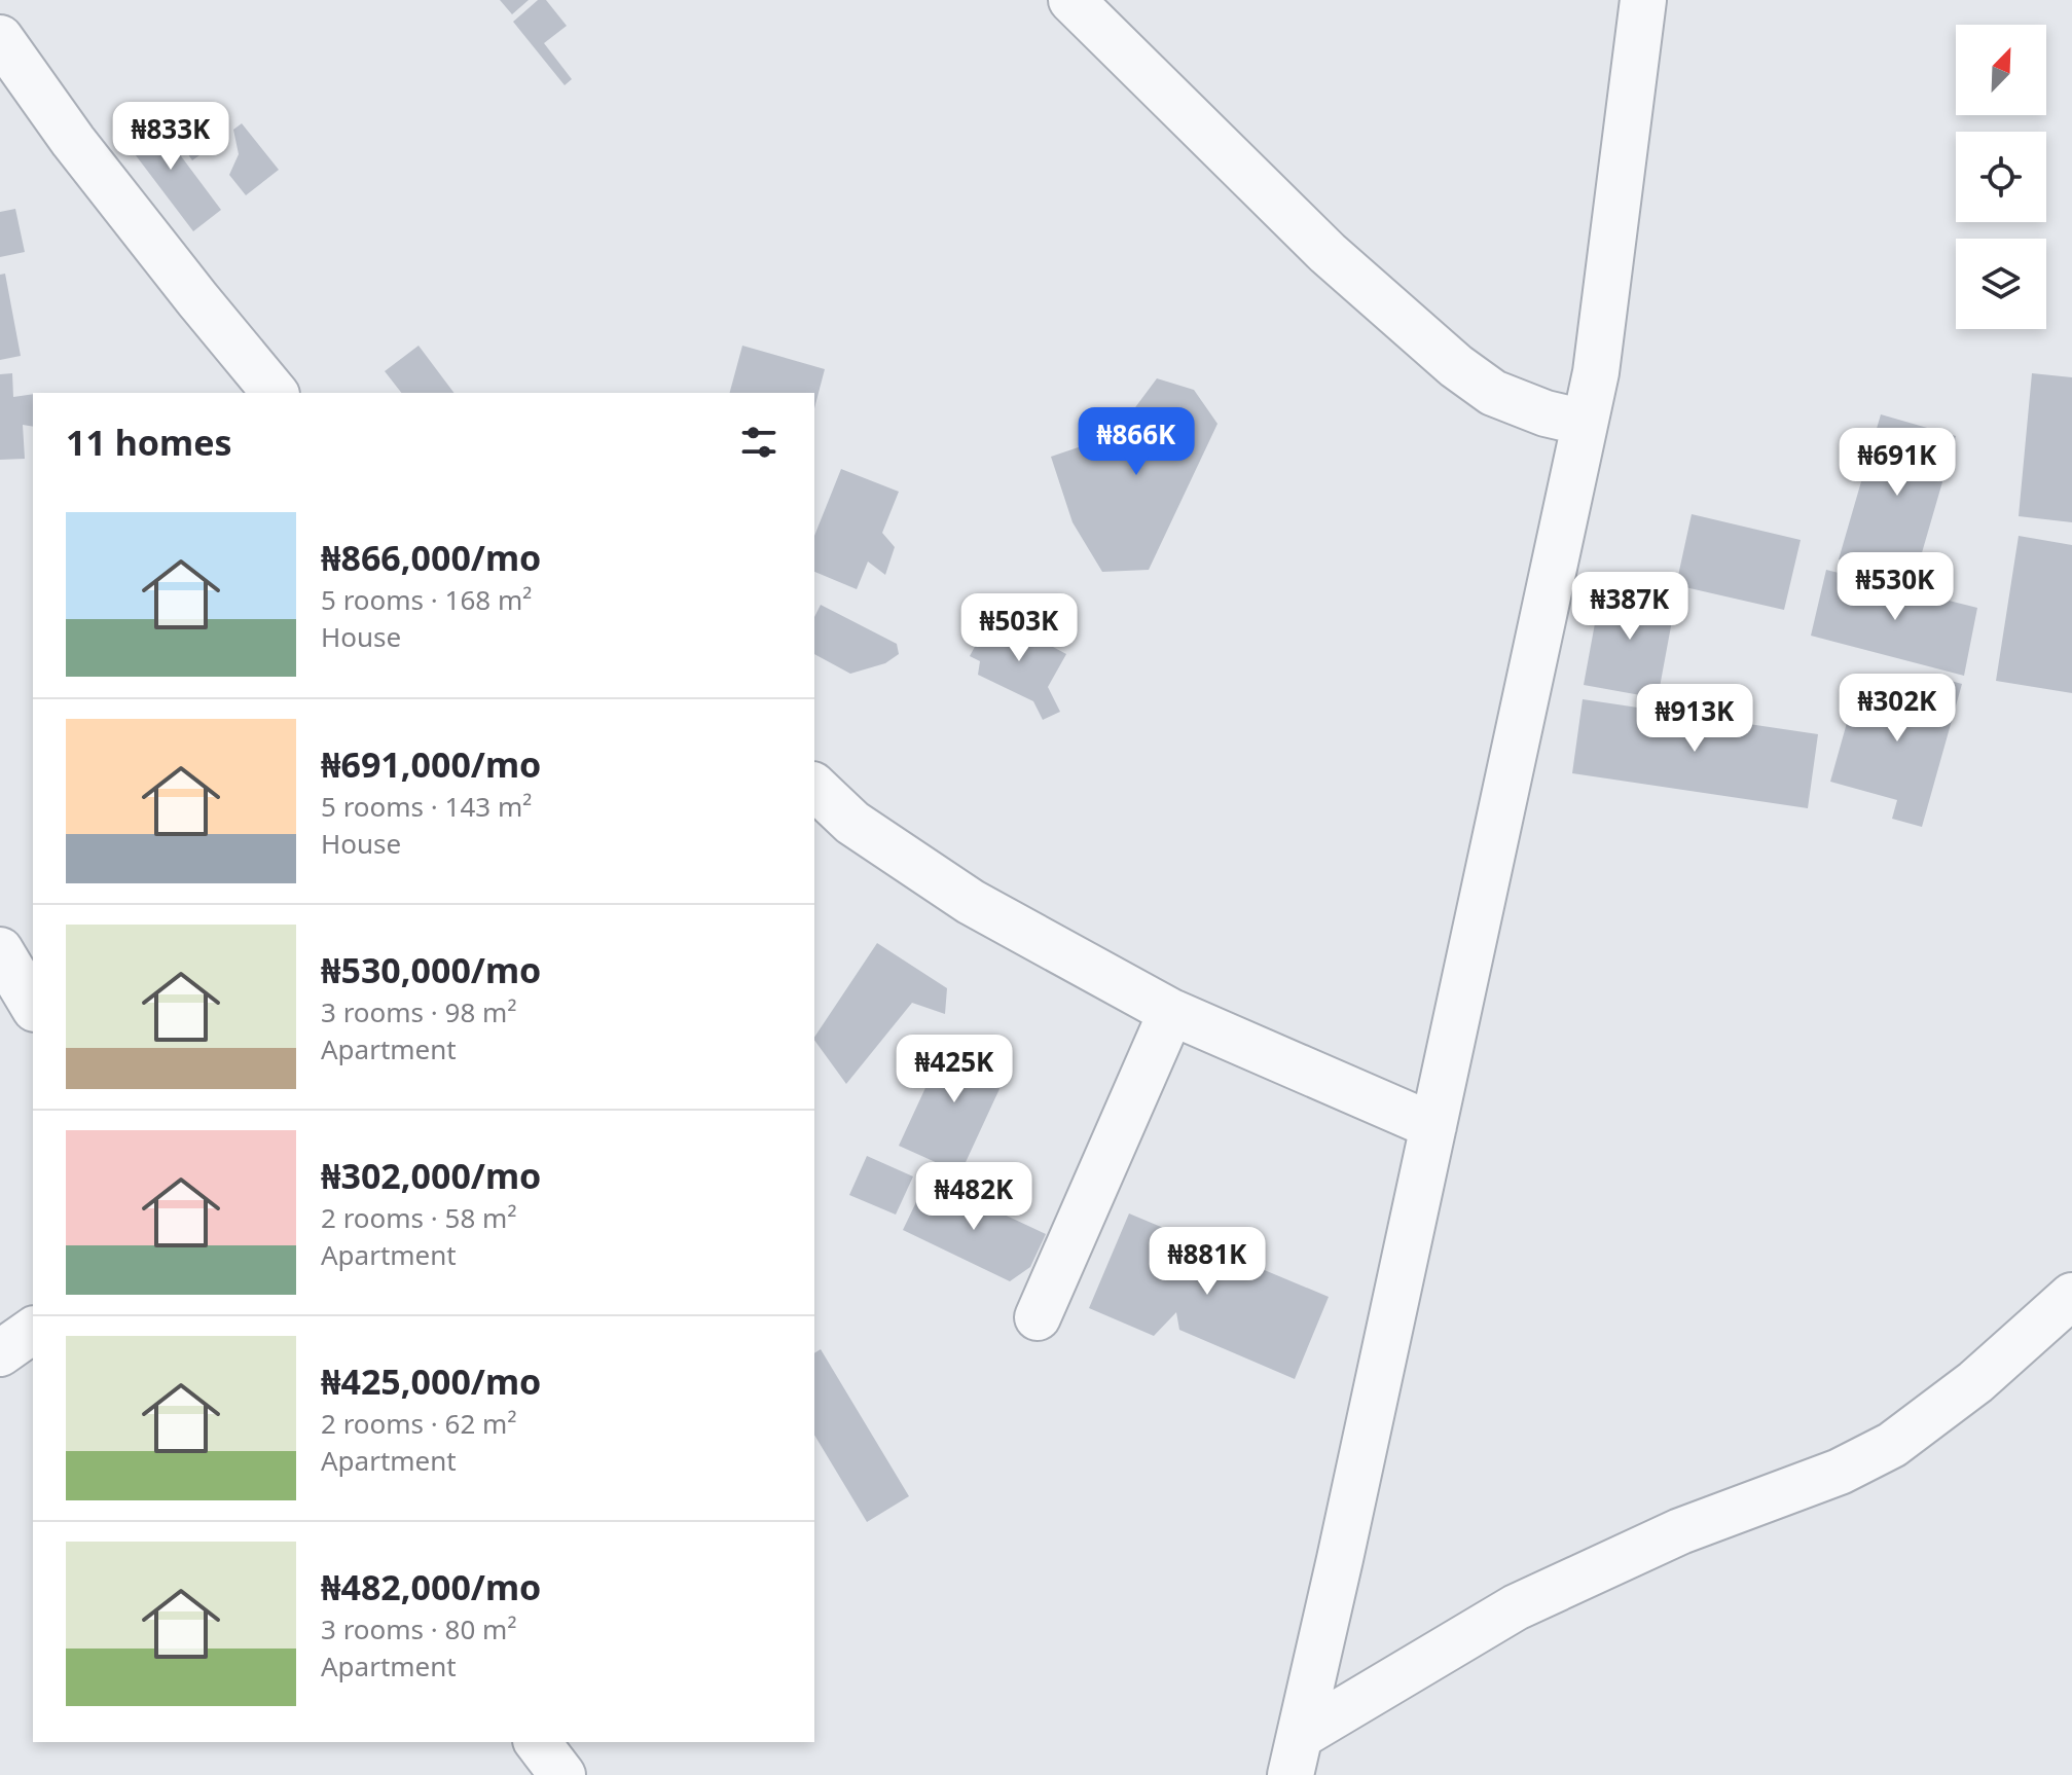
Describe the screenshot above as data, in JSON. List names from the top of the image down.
{
  "north": "top right",
  "page": {
    "price": [
      "₦833K",
      "₦866K",
      "₦691K",
      "₦530K",
      "₦387K",
      "₦503K",
      "₦302K",
      "₦913K",
      "₦425K",
      "₦482K",
      "₦881K"
    ],
    "heading": "11 homes",
    "list": [
      {
        "name": "₦866,000/mo",
        "note": "5 rooms · 168 m² · House"
      },
      {
        "name": "₦691,000/mo",
        "note": "5 rooms · 143 m² · House"
      },
      {
        "name": "₦530,000/mo",
        "note": "3 rooms · 98 m² · Apartment"
      },
      {
        "name": "₦302,000/mo",
        "note": "2 rooms · 58 m² · Apartment"
      },
      {
        "name": "₦425,000/mo",
        "note": "2 rooms · 62 m² · Apartment"
      },
      {
        "name": "₦482,000/mo",
        "note": "3 rooms · 80 m² · Apartment"
      }
    ]
  }
}
